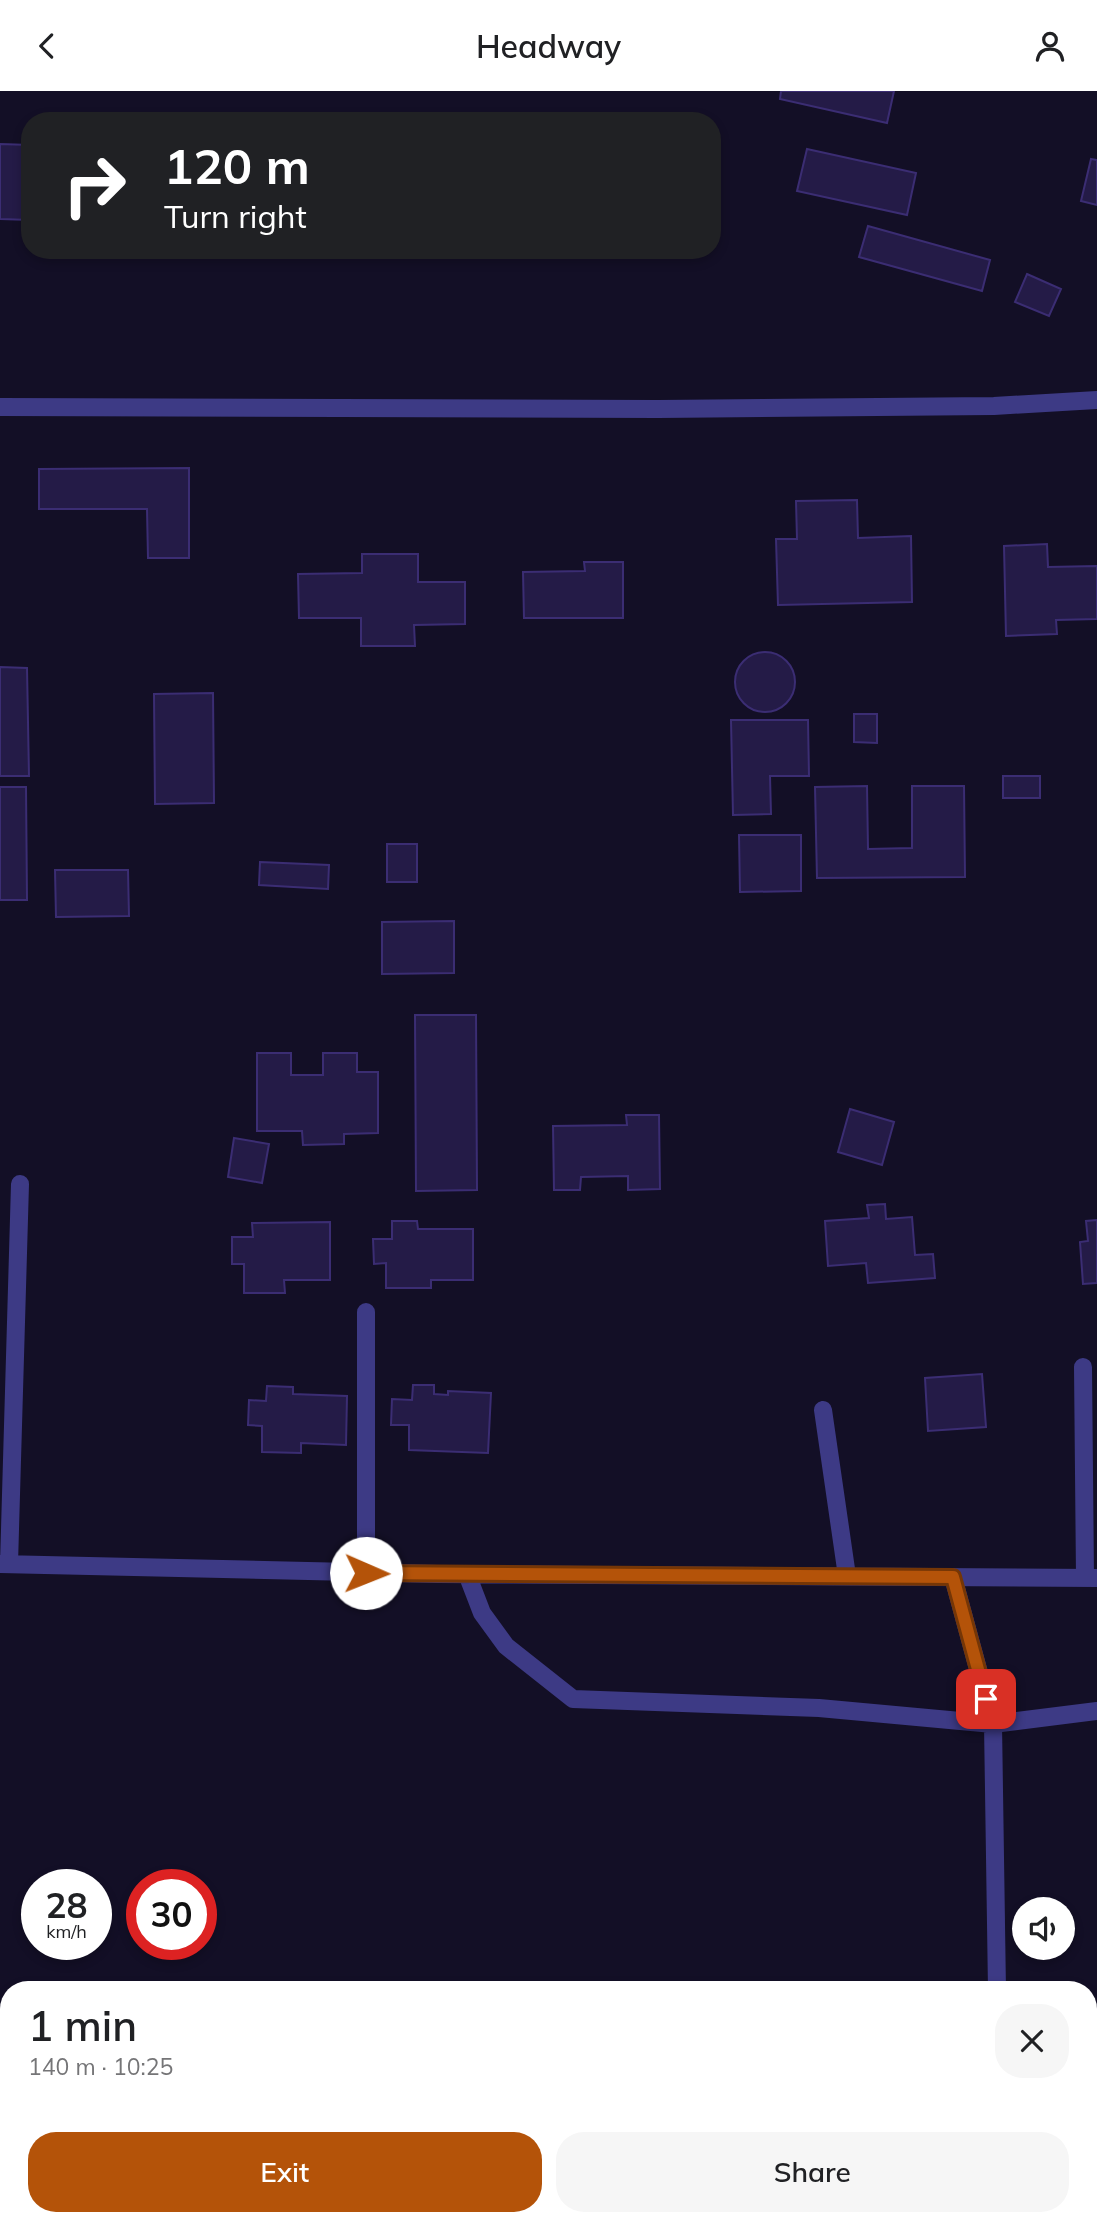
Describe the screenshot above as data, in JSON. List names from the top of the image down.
{
  "page": {
    "header": "Headway",
    "turn": ["120 m", "Turn right"],
    "speed": "28 km/h",
    "limit": "30",
    "heading": ["1 min", "140 m · 10:25"],
    "buttons": ["Exit", "Share"]
  }
}
